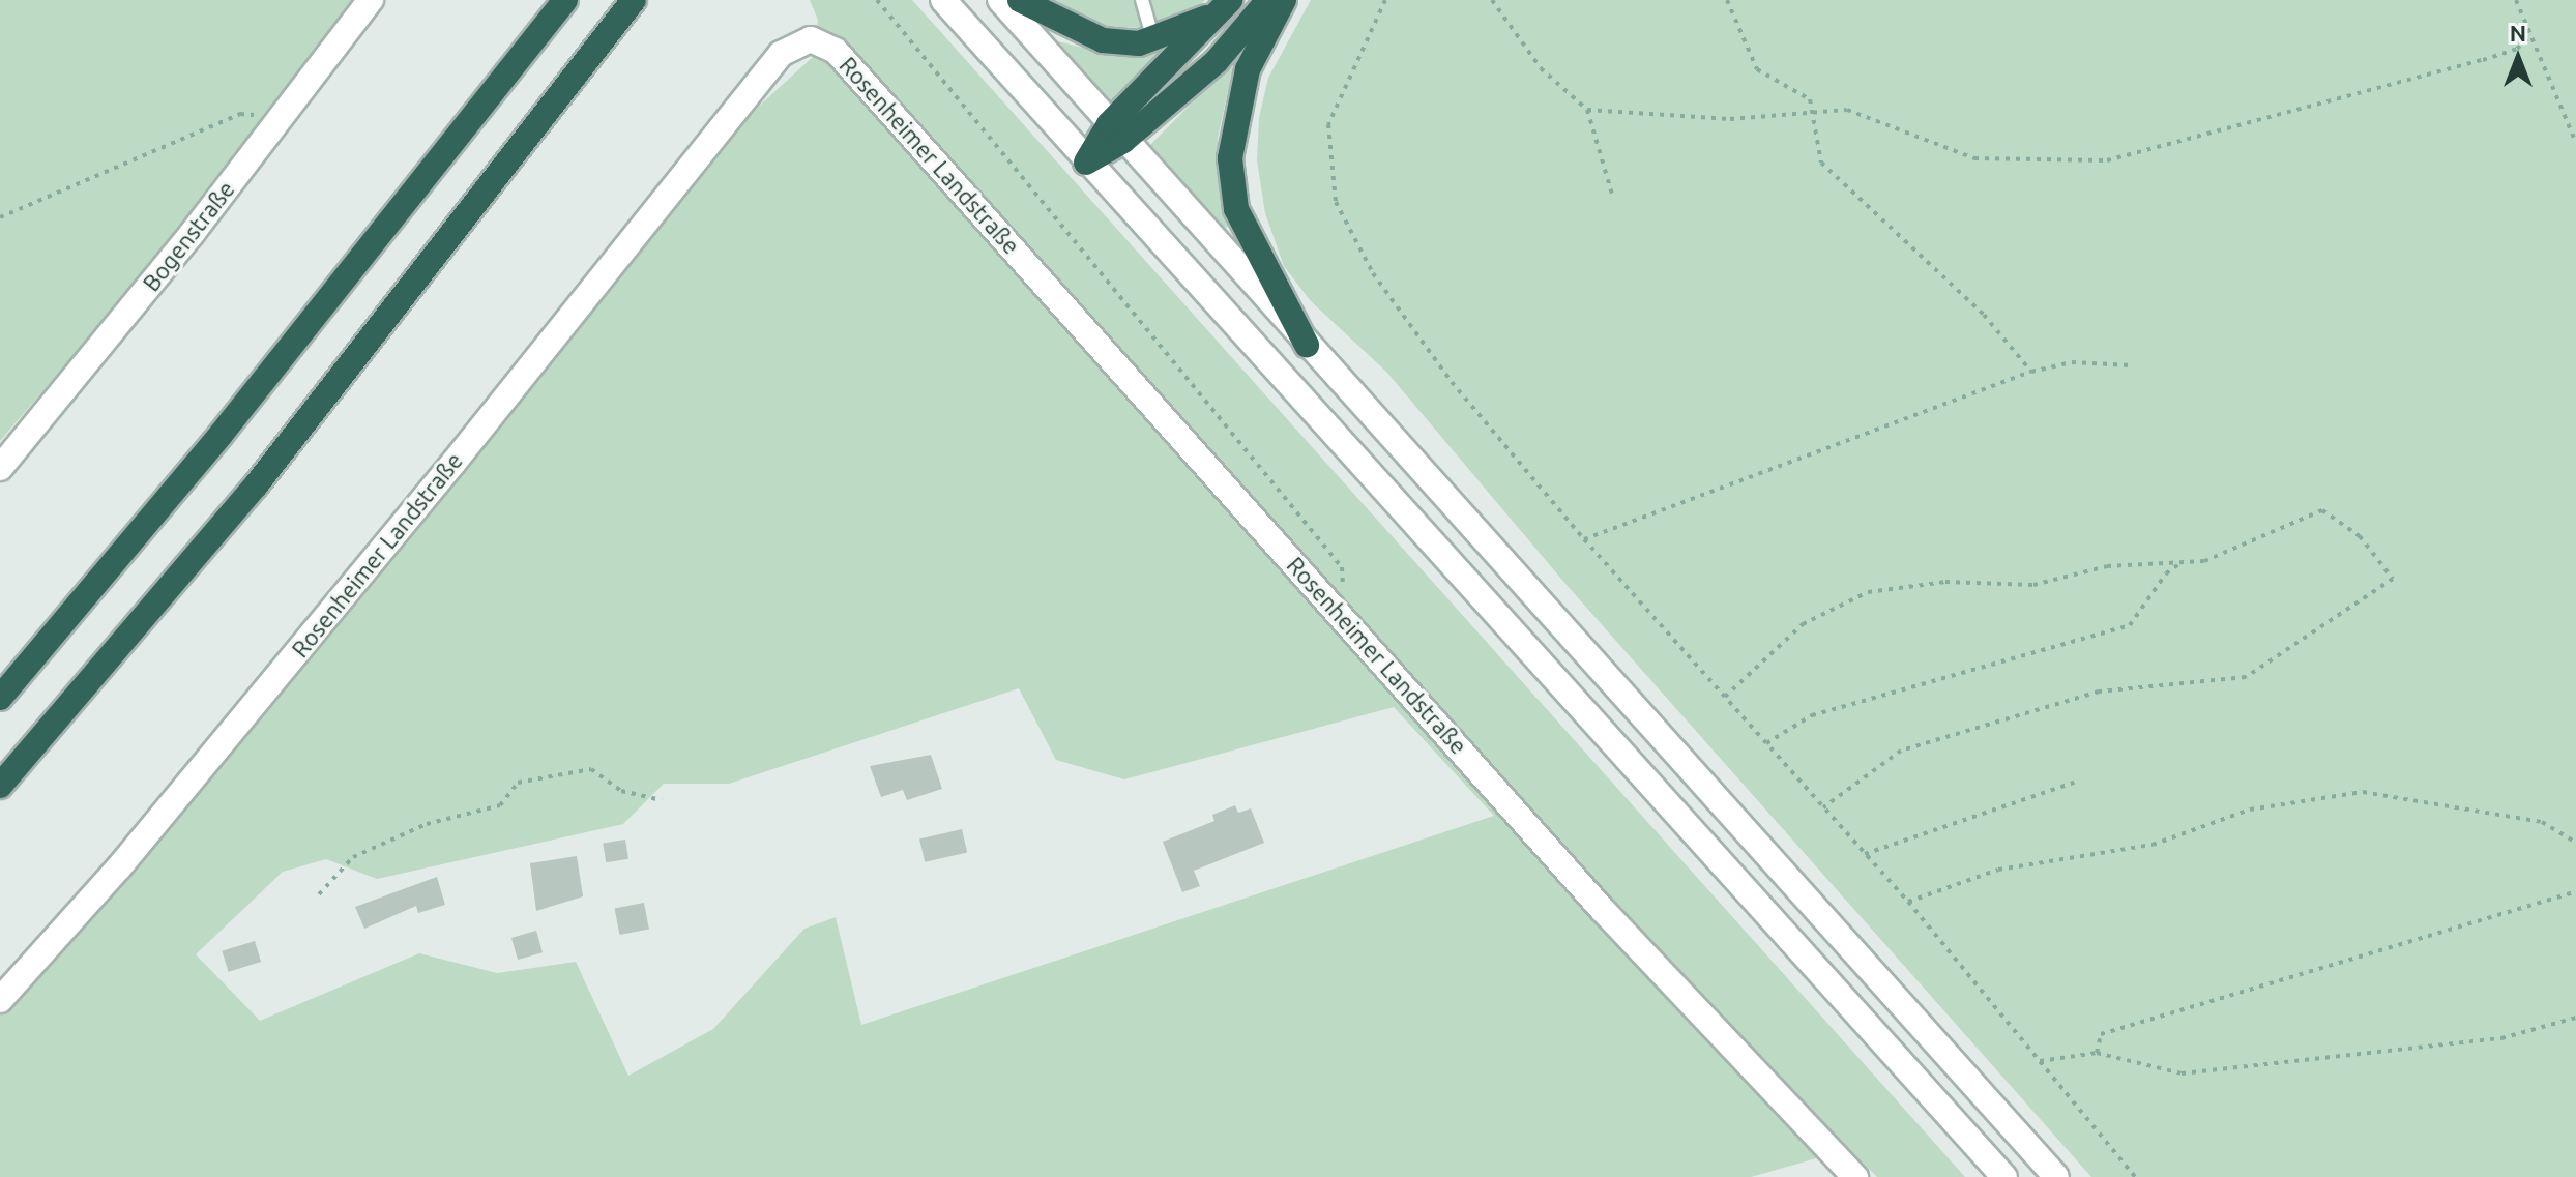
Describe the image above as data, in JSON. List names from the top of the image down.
{
  "streets": {
    "street": ["Rosenheimer Landstraße", "Bogenstraße"]
  },
  "north": "top"
}
